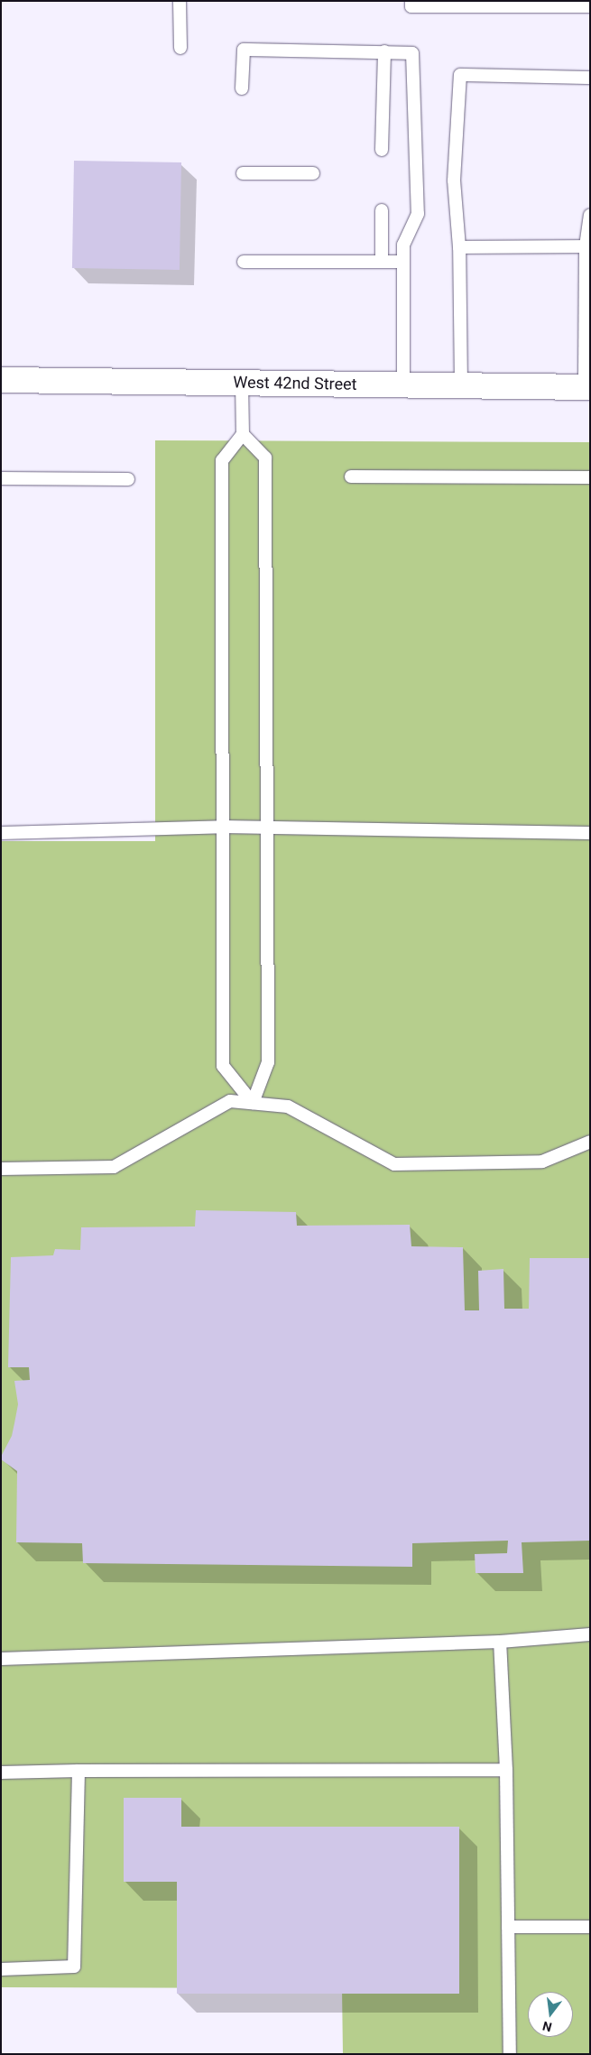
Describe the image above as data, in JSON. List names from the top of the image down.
{
  "streets": {
    "highway": ["West 42nd Street"]
  },
  "north": "bottom"
}
